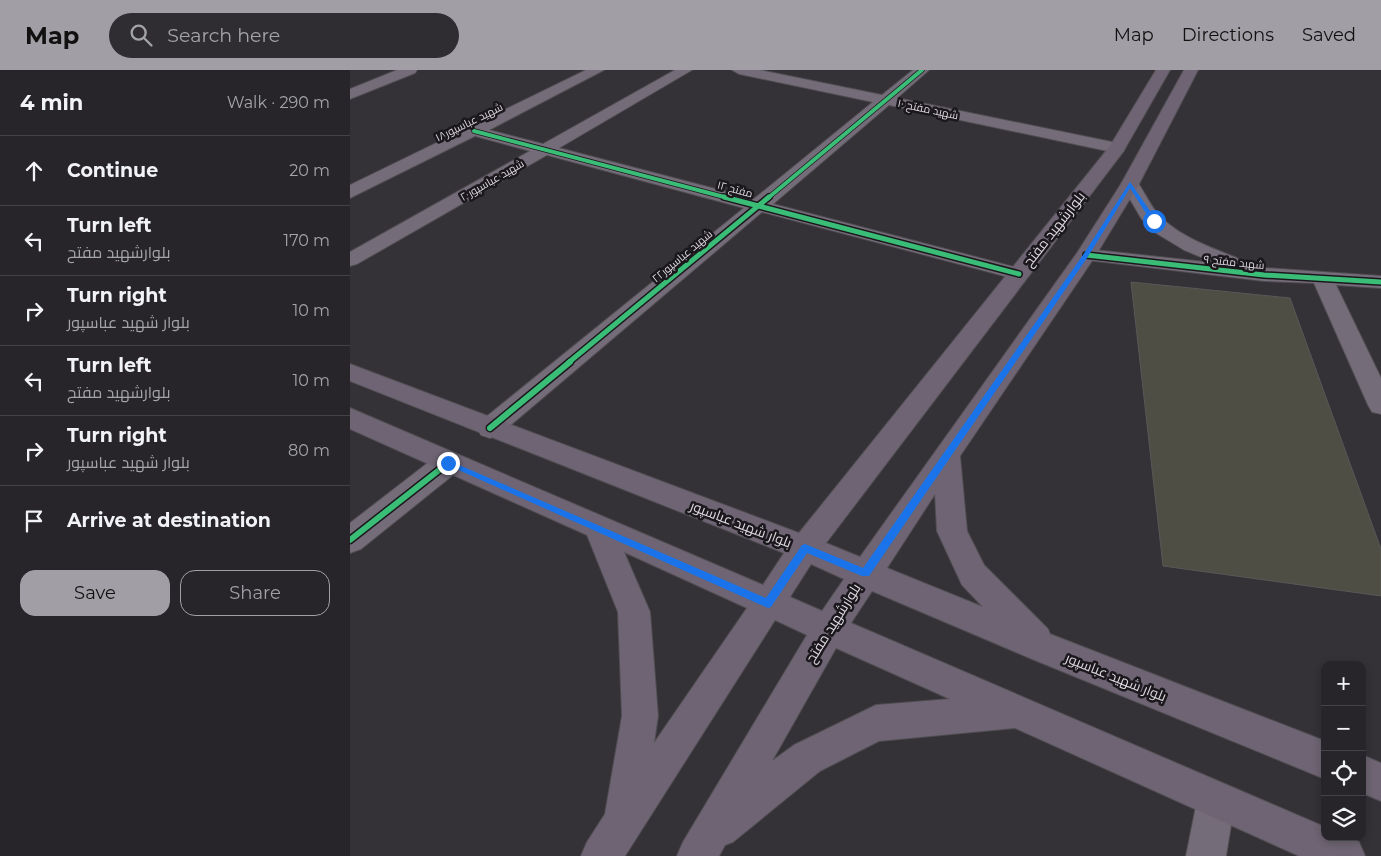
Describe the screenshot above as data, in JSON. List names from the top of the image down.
{
  "streets": {
    "main road": ["بلوارشهید مفتح", "بلوار شهید عباسپور"],
    "street": [
      "شهید مفتح ۱۰",
      "شهید عباسپور۱۸",
      "شهید عباسپور۲۰",
      "مفتح ۱۲",
      "شهید عباسپور۲۲",
      "شهید مفتح ۹"
    ]
  },
  "crossings": [
    ["شهید مفتح ۱۰", "بلوارشهید مفتح"],
    ["شهید مفتح ۱۰", "شهید عباسپور۲۲"],
    ["شهید عباسپور۱۸", "مفتح ۱۲"],
    ["شهید عباسپور۲۰", "مفتح ۱۲"],
    ["مفتح ۱۲", "بلوارشهید مفتح"],
    ["مفتح ۱۲", "شهید عباسپور۲۲"],
    ["بلوارشهید مفتح", "شهید مفتح ۹"],
    ["بلوارشهید مفتح", "بلوار شهید عباسپور"],
    ["شهید عباسپور۲۲", "بلوار شهید عباسپور"]
  ],
  "page": {
    "header": "Map",
    "search": "Search here",
    "nav": ["Map", "Directions", "Saved"],
    "heading": ["4 min", "Walk · 290 m"],
    "list": [
      ["Continue", "20 m"],
      ["Turn left", "بلوارشهید مفتح", "170 m"],
      ["Turn right", "بلوار شهید عباسپور", "10 m"],
      ["Turn left", "بلوارشهید مفتح", "10 m"],
      ["Turn right", "بلوار شهید عباسپور", "80 m"],
      "Arrive at destination"
    ],
    "buttons": ["Save", "Share"],
    "map_buttons": ["+", "−"]
  }
}
